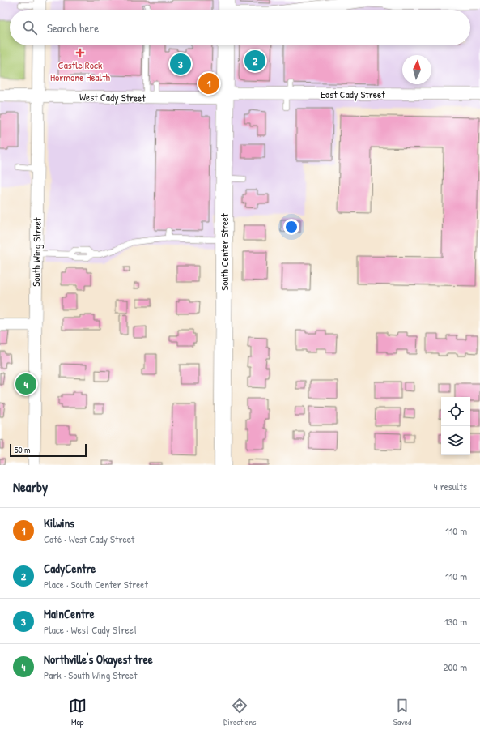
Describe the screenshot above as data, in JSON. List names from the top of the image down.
{
  "streets": {
    "main road": ["South Center Street"],
    "street": ["East Cady Street", "West Cady Street", "South Wing Street"]
  },
  "crossings": [
    ["East Cady Street", "West Cady Street"],
    ["East Cady Street", "South Center Street"],
    ["West Cady Street", "South Wing Street"],
    ["West Cady Street", "South Center Street"]
  ],
  "places": {
    "health": ["Castle Rock Hormone Health"]
  },
  "scale_bar": "50 m",
  "north": "top",
  "page": {
    "search": "Search here",
    "pins": [
      "2",
      "3",
      "1",
      "4"
    ],
    "scale": "50 m",
    "heading": ["Nearby", "4 results"],
    "list": [
      {
        "mark": "1",
        "name": "Kilwins",
        "note": "Café · West Cady Street",
        "value": "110 m"
      },
      {
        "mark": "2",
        "name": "CadyCentre",
        "note": "Place · South Center Street",
        "value": "110 m"
      },
      {
        "mark": "3",
        "name": "MainCentre",
        "note": "Place · West Cady Street",
        "value": "130 m"
      },
      {
        "mark": "4",
        "name": "Northville's Okayest tree",
        "note": "Park · South Wing Street",
        "value": "200 m"
      }
    ],
    "nav": ["Map", "Directions", "Saved"]
  }
}
